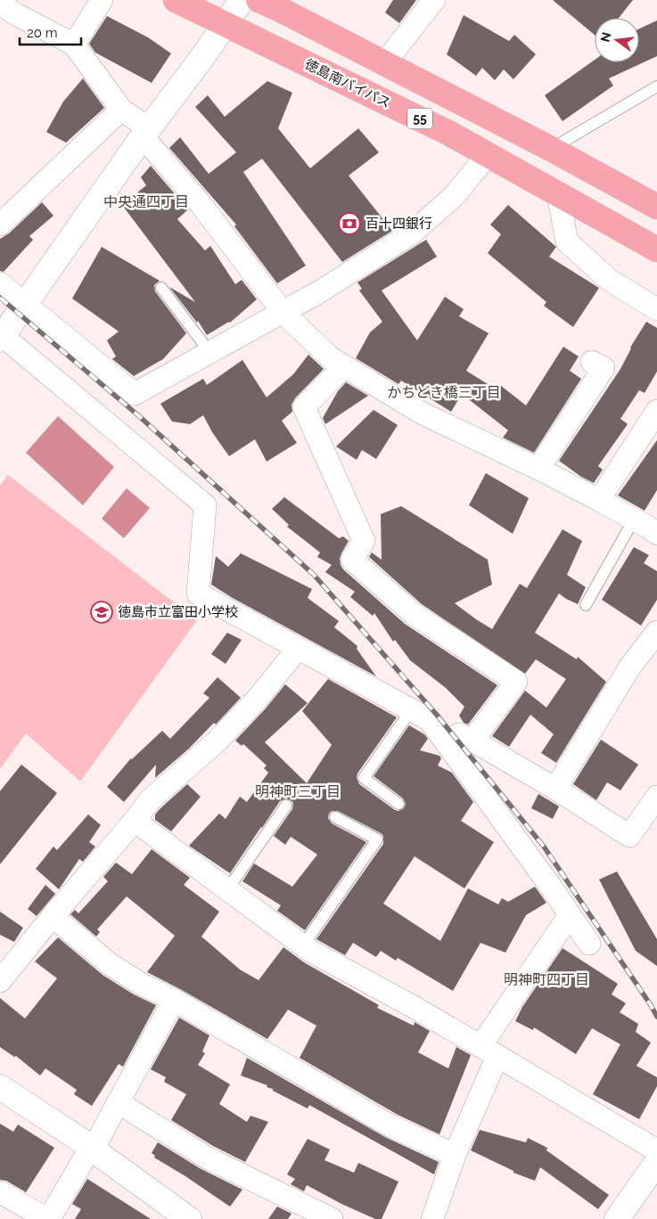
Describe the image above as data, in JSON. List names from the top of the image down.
{
  "streets": {
    "highway": ["徳島南バイパス", "55"]
  },
  "districts": [
    "中央通四丁目",
    "かちどき橋三丁目",
    "明神町三丁目",
    "明神町四丁目"
  ],
  "places": {
    "bank": ["百十四銀行"],
    "school or university": ["徳島市立富田小学校"]
  },
  "scale_bar": "20 m",
  "north": "left"
}
